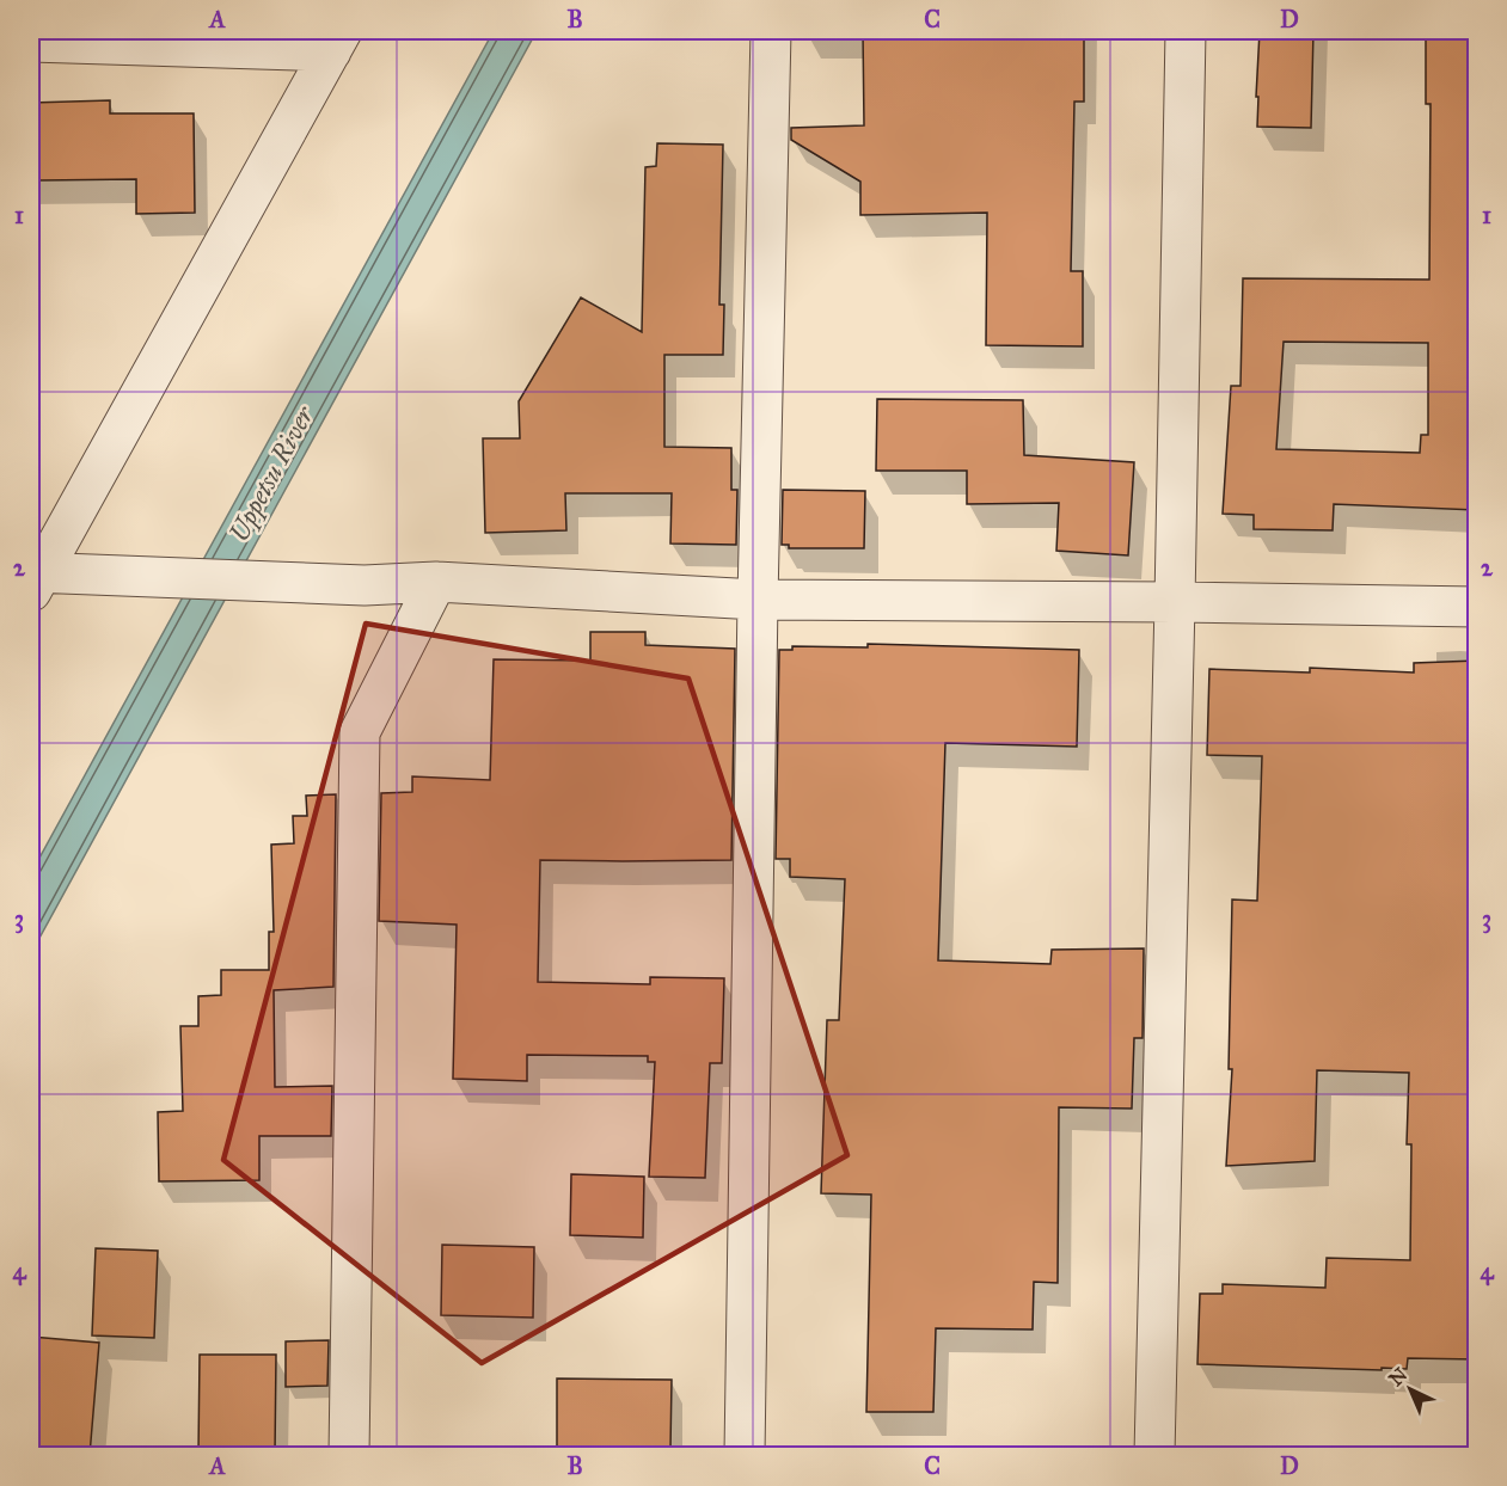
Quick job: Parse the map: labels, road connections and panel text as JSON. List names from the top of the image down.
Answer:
{
  "water": ["Uppetsu River"],
  "north": "top left",
  "grid": {
    "columns": [
      "A",
      "B",
      "C",
      "D"
    ],
    "rows": [
      "1",
      "2",
      "3",
      "4"
    ]
  }
}
